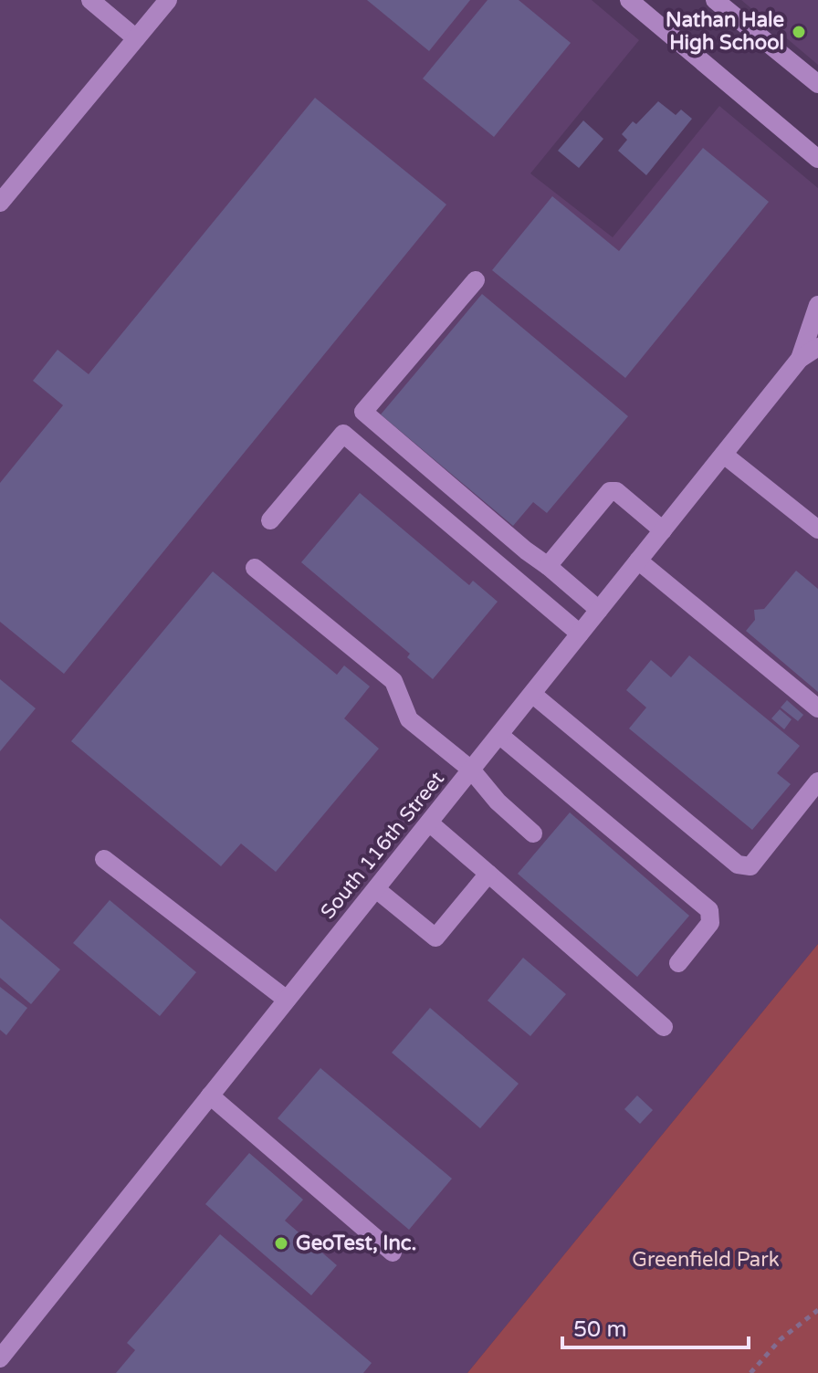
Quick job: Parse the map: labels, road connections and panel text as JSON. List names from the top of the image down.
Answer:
{
  "streets": {
    "street": ["South 116th Street"]
  },
  "parks": ["Greenfield Park"],
  "places": ["Nathan Hale High School", "GeoTest, Inc."],
  "scale_bar": "50 m"
}
